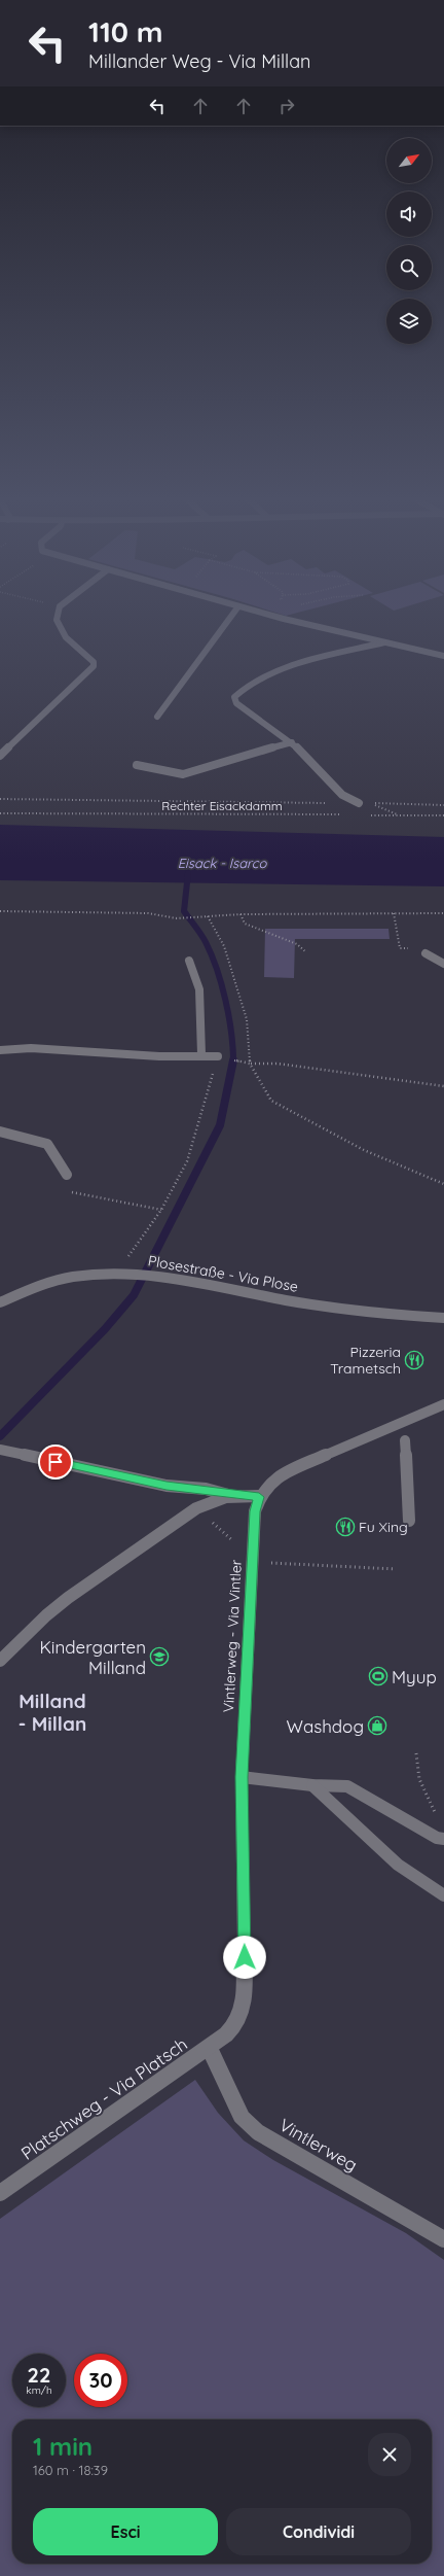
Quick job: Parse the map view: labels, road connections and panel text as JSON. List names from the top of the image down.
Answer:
{
  "streets": {
    "street": [
      "Plosestraße - Via Plose",
      "Vintlerweg - Via Vintler",
      "Platschweg - Via Platsch",
      "Vintlerweg"
    ],
    "path": ["Rechter Eisackdamm"]
  },
  "crossings": [
    ["Vintlerweg - Via Vintler", "Platschweg - Via Platsch"],
    ["Vintlerweg - Via Vintler", "Vintlerweg"],
    ["Platschweg - Via Platsch", "Vintlerweg"]
  ],
  "districts": ["Milland - Millan"],
  "water": ["Eisack - Isarco"],
  "places": {
    "restaurant": ["Pizzeria Trametsch", "Fu Xing"],
    "school or university": ["Kindergarten Milland"],
    "sports": ["Myup"],
    "shop": ["Washdog"]
  },
  "north": "top right",
  "page": {
    "turn": ["110 m", "Millander Weg - Via Millan"],
    "speed": "22 km/h",
    "limit": "30",
    "heading": ["1 min", "160 m · 18:39"],
    "buttons": ["Esci", "Condividi"]
  }
}
